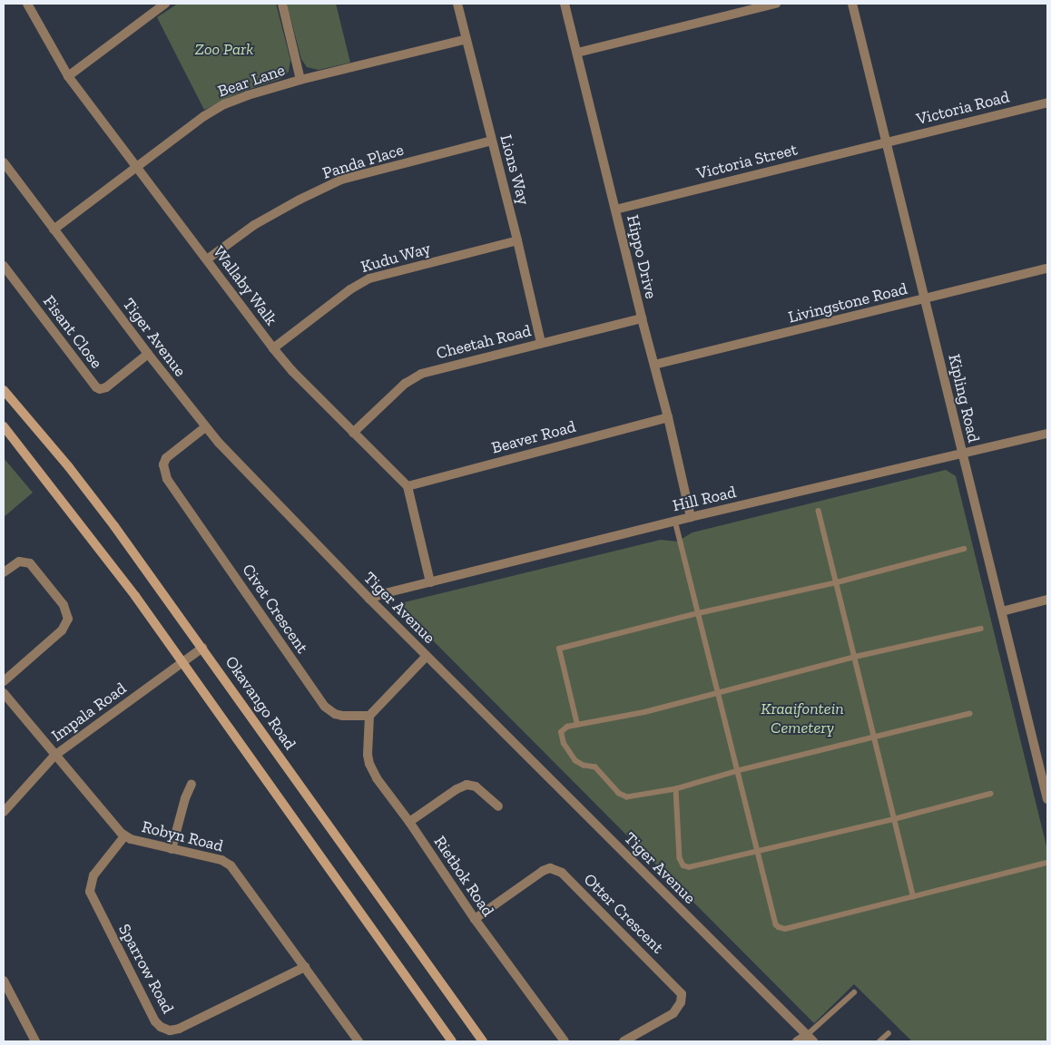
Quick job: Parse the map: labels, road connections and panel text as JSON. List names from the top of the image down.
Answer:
{
  "streets": {
    "main road": ["Okavango Road"],
    "street": [
      "Bear Lane",
      "Victoria Road",
      "Panda Place",
      "Victoria Street",
      "Lions Way",
      "Hippo Drive",
      "Kudu Way",
      "Wallaby Walk",
      "Livingstone Road",
      "Fisant Close",
      "Tiger Avenue",
      "Cheetah Road",
      "Kipling Road",
      "Beaver Road",
      "Hill Road",
      "Civet Crescent",
      "Impala Road",
      "Robyn Road",
      "Rietbok Road",
      "Otter Crescent",
      "Sparrow Road"
    ]
  },
  "crossings": [
    ["Bear Lane", "Lions Way"],
    ["Bear Lane", "Wallaby Walk"],
    ["Bear Lane", "Tiger Avenue"],
    ["Victoria Road", "Victoria Street"],
    ["Victoria Road", "Kipling Road"],
    ["Panda Place", "Lions Way"],
    ["Panda Place", "Wallaby Walk"],
    ["Victoria Street", "Hippo Drive"],
    ["Victoria Street", "Kipling Road"],
    ["Lions Way", "Kudu Way"],
    ["Lions Way", "Cheetah Road"],
    ["Hippo Drive", "Livingstone Road"],
    ["Hippo Drive", "Cheetah Road"],
    ["Hippo Drive", "Beaver Road"],
    ["Hippo Drive", "Hill Road"],
    ["Kudu Way", "Wallaby Walk"],
    ["Wallaby Walk", "Cheetah Road"],
    ["Wallaby Walk", "Beaver Road"],
    ["Livingstone Road", "Kipling Road"],
    ["Fisant Close", "Tiger Avenue"],
    ["Tiger Avenue", "Hill Road"],
    ["Tiger Avenue", "Civet Crescent"],
    ["Kipling Road", "Hill Road"],
    ["Civet Crescent", "Rietbok Road"],
    ["Okavango Road", "Impala Road"],
    ["Impala Road", "Robyn Road"],
    ["Robyn Road", "Sparrow Road"],
    ["Rietbok Road", "Otter Crescent"]
  ],
  "parks": ["Zoo Park", "Kraaifontein Cemetery"]
}
